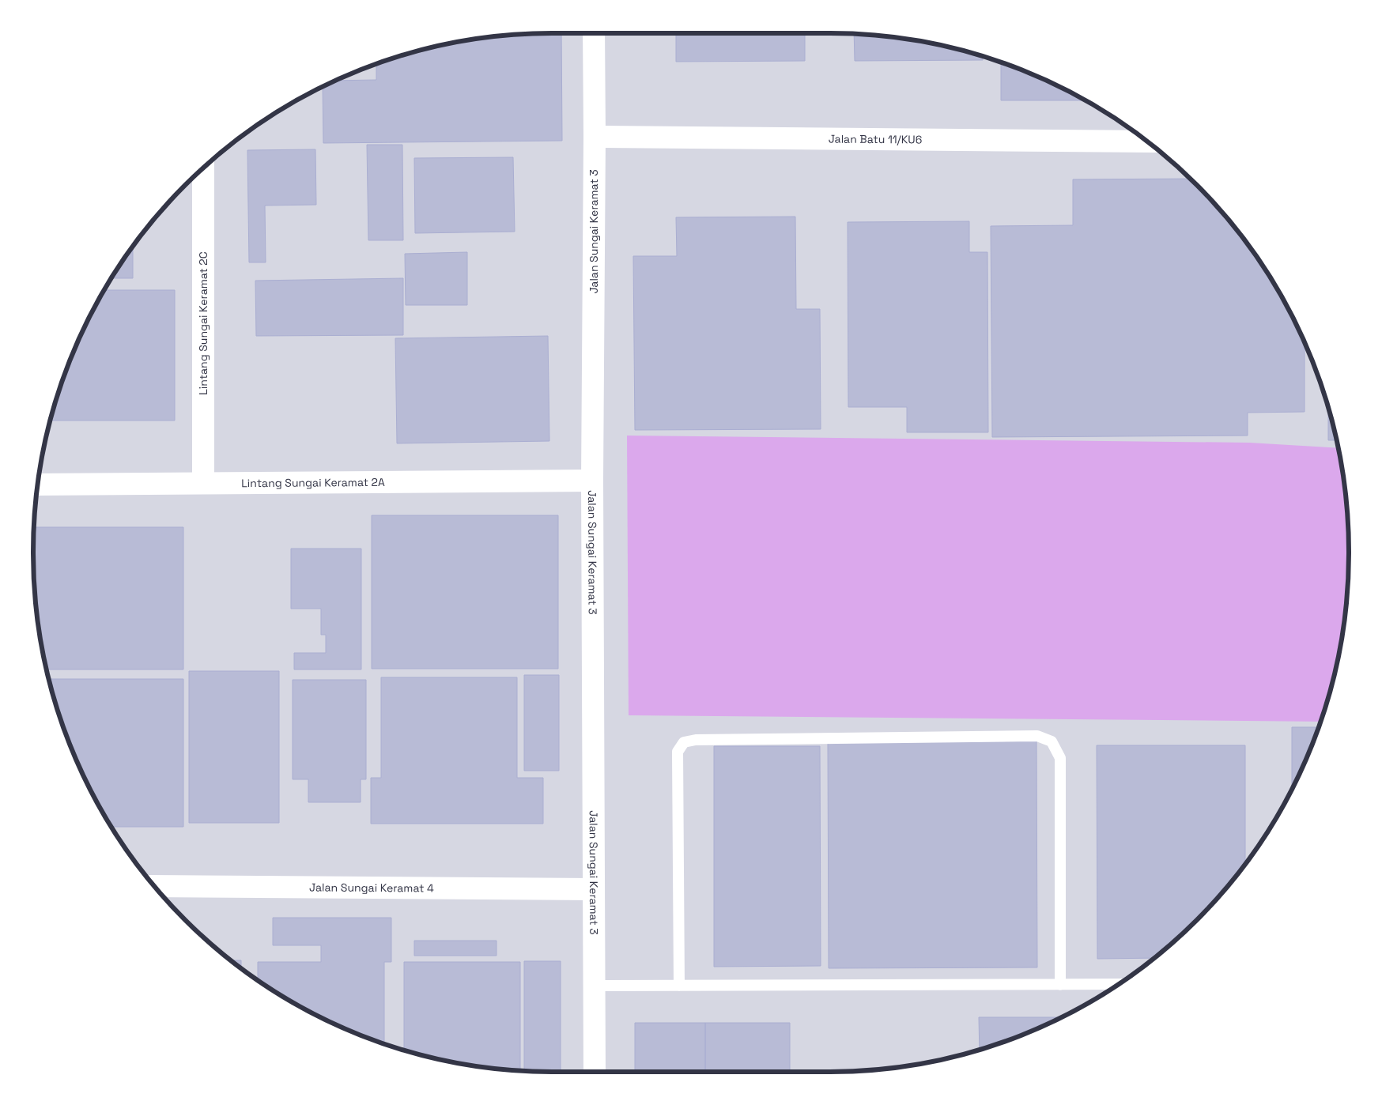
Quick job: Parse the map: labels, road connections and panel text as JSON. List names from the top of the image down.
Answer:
{
  "streets": {
    "street": [
      "Jalan Batu 11/KU6",
      "Jalan Sungai Keramat 3",
      "Lintang Sungai Keramat 2C",
      "Lintang Sungai Keramat 2A",
      "Jalan Sungai Keramat 4"
    ]
  },
  "crossings": [
    ["Jalan Batu 11/KU6", "Jalan Sungai Keramat 3"],
    ["Jalan Sungai Keramat 3", "Lintang Sungai Keramat 2A"],
    ["Jalan Sungai Keramat 3", "Jalan Sungai Keramat 4"],
    ["Lintang Sungai Keramat 2C", "Lintang Sungai Keramat 2A"]
  ]
}
